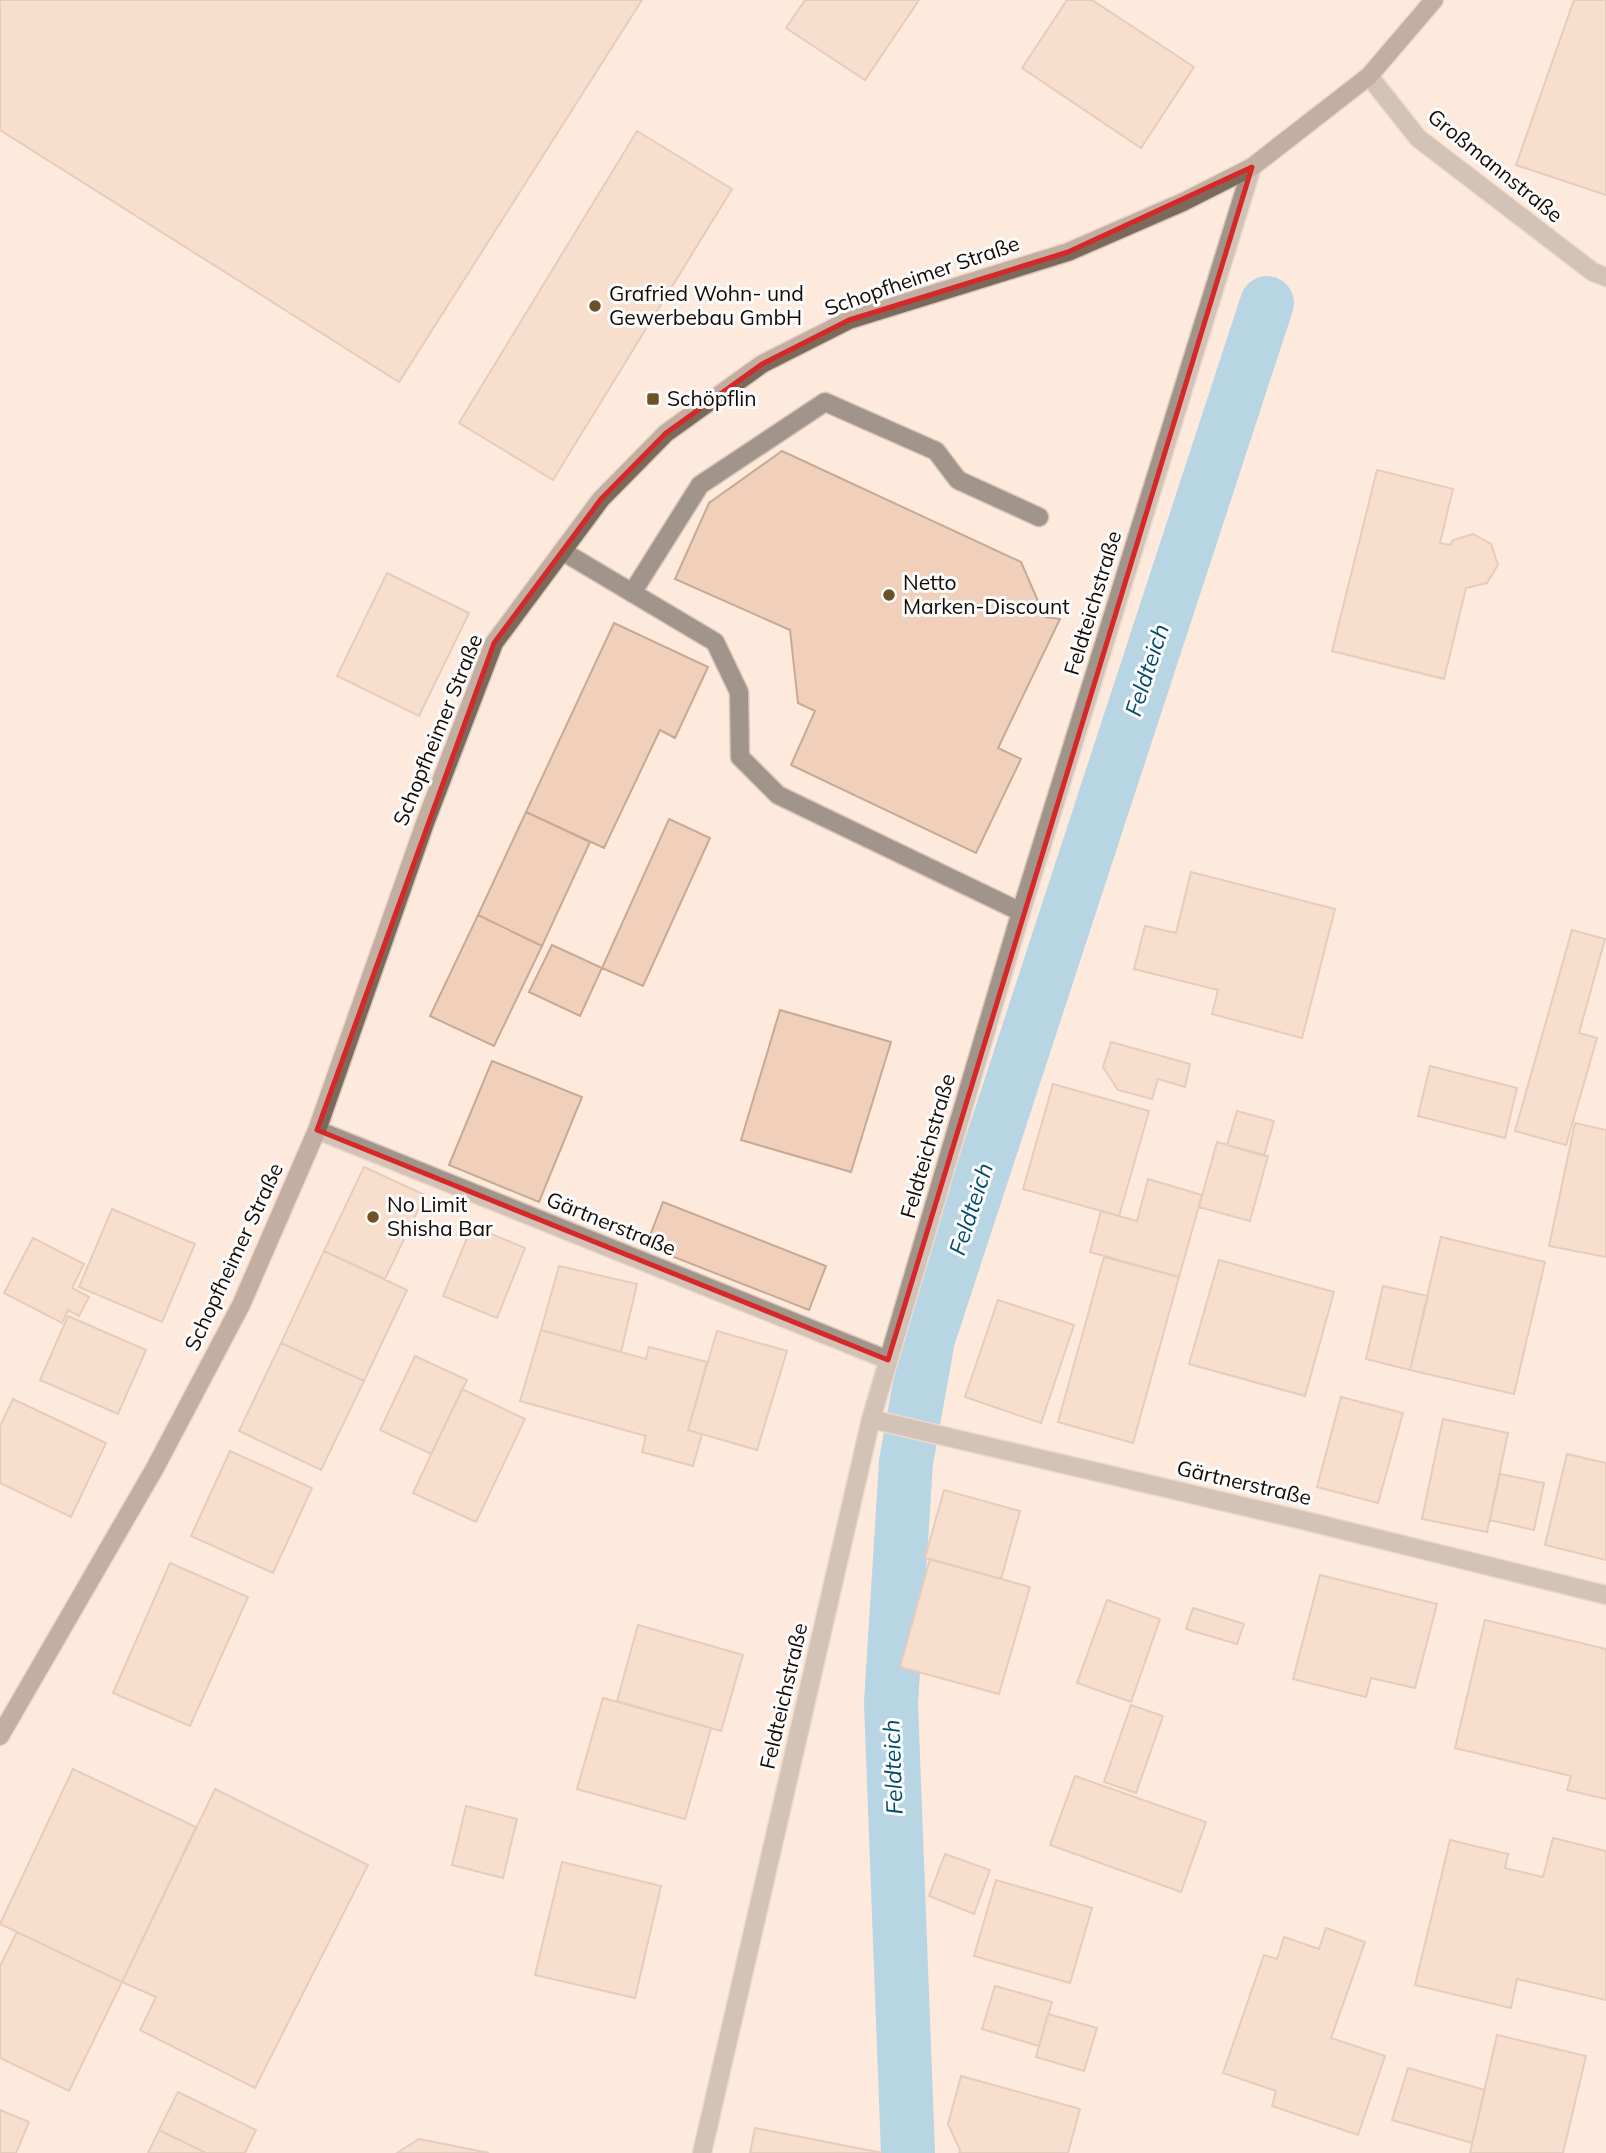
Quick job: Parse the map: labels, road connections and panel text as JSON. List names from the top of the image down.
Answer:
{
  "streets": {
    "main road": ["Schopfheimer Straße"],
    "street": ["Großmannstraße", "Feldteichstraße", "Gärtnerstraße"]
  },
  "crossings": [
    ["Großmannstraße", "Schopfheimer Straße"],
    ["Schopfheimer Straße", "Feldteichstraße"],
    ["Schopfheimer Straße", "Gärtnerstraße"],
    ["Feldteichstraße", "Gärtnerstraße"]
  ],
  "water": ["Feldteich"],
  "places": {
    "other": ["Grafried Wohn- und Gewerbebau GmbH", "Netto Marken-Discount", "No Limit Shisha Bar"],
    "transit": ["Schöpflin"]
  }
}
